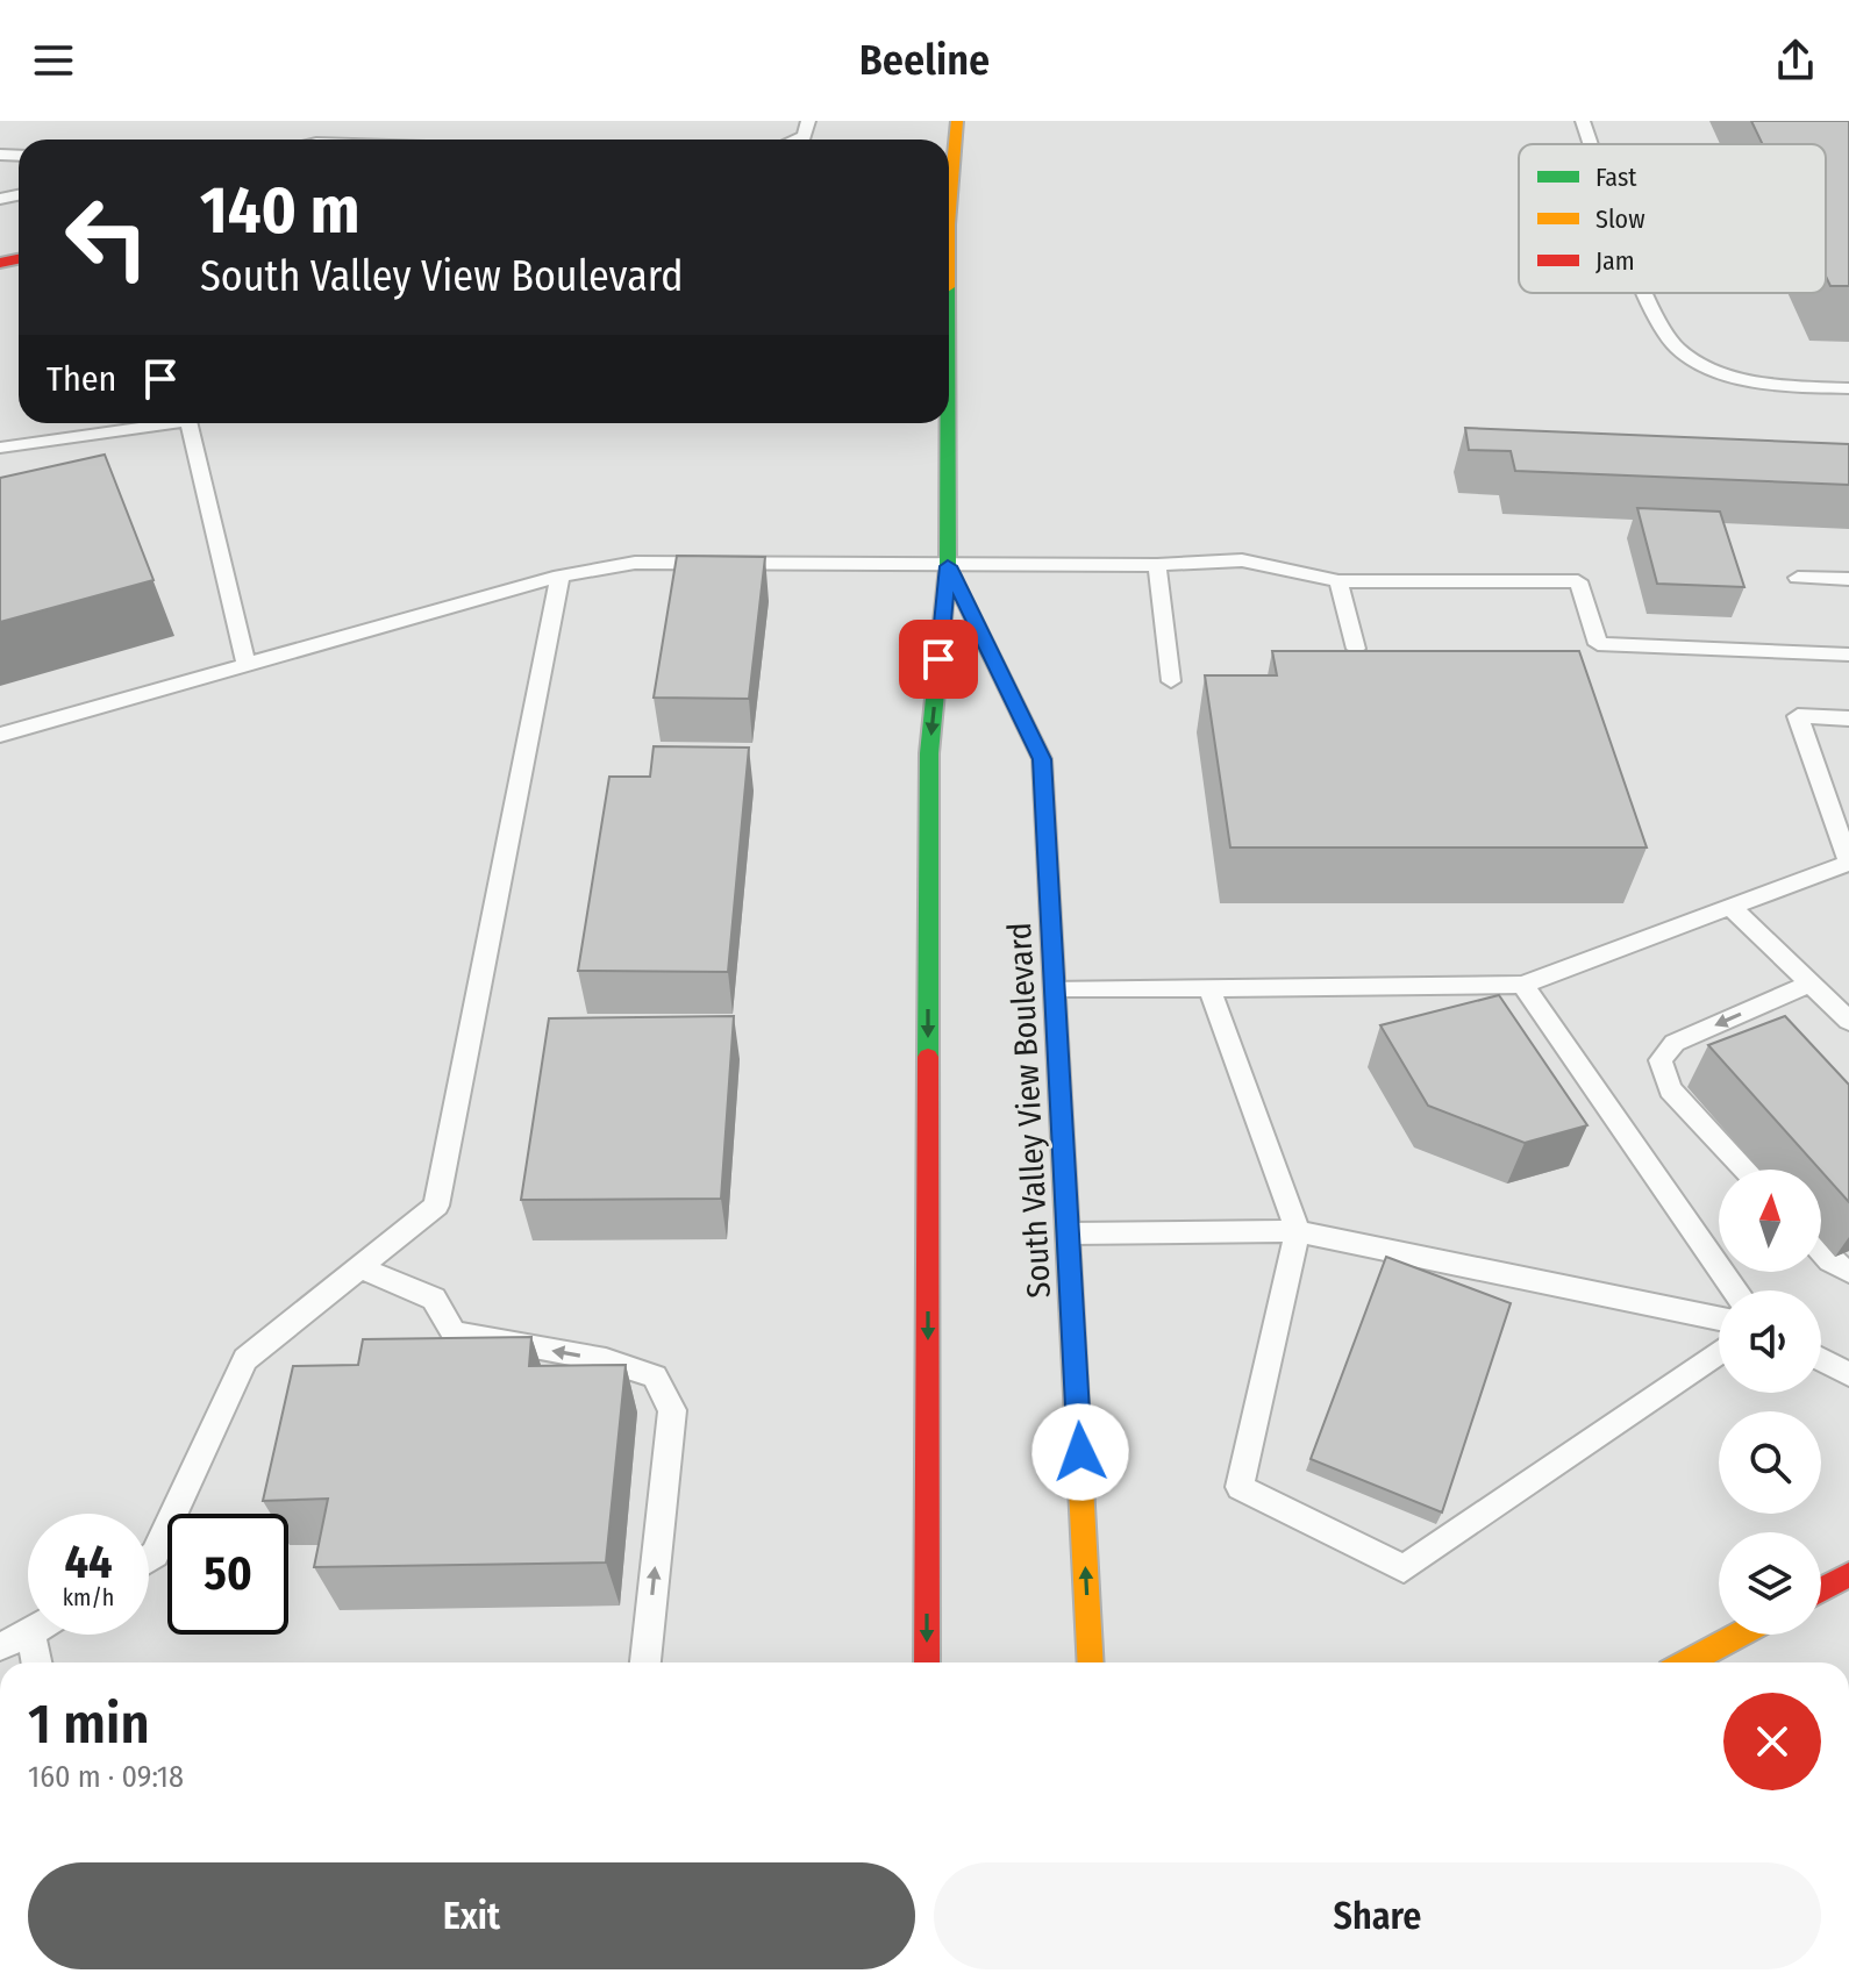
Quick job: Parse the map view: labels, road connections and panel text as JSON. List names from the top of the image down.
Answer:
{
  "streets": {
    "main road": ["South Valley View Boulevard"]
  },
  "legend": ["Fast", "Slow", "Jam"],
  "north": "top",
  "page": {
    "header": "Beeline",
    "turn": ["140 m", "South Valley View Boulevard"],
    "then": "Then",
    "speed": "44 km/h",
    "limit": "50",
    "heading": ["1 min", "160 m · 09:18"],
    "buttons": ["Exit", "Share"]
  }
}
